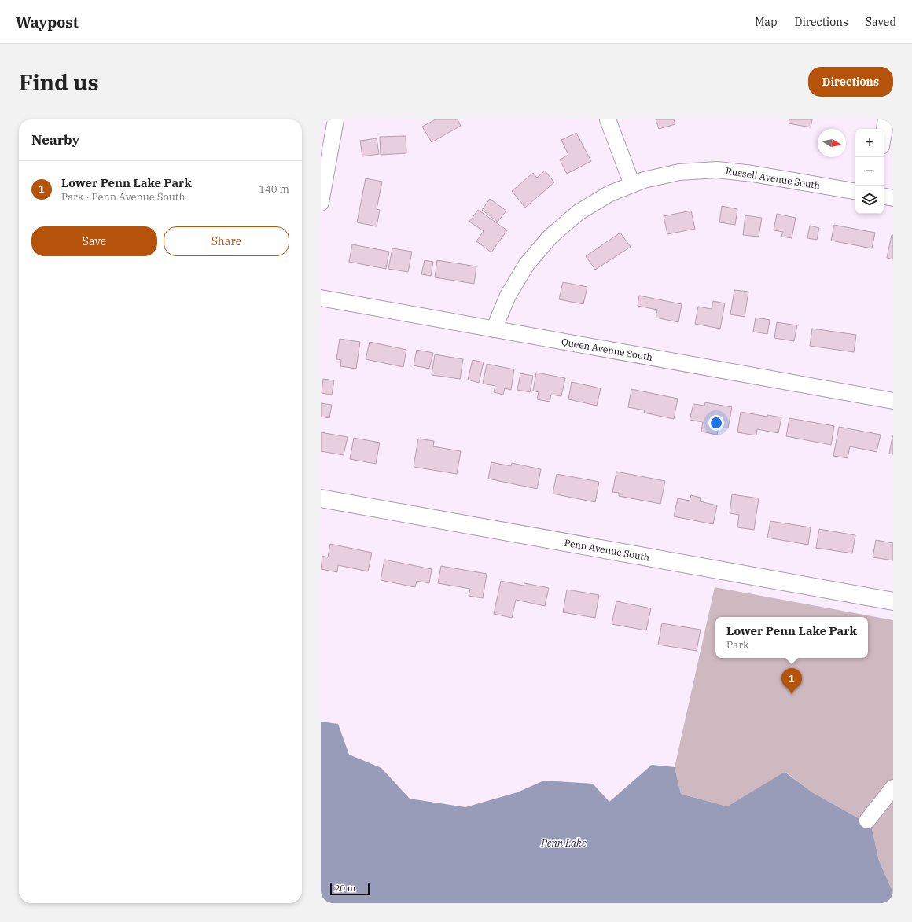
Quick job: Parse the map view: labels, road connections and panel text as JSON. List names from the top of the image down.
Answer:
{
  "streets": {
    "main road": ["Penn Avenue South"],
    "street": ["Russell Avenue South", "Queen Avenue South"]
  },
  "crossings": [
    ["Russell Avenue South", "Queen Avenue South"]
  ],
  "water": ["Penn Lake"],
  "scale_bar": "20 m",
  "north": "right",
  "page": {
    "header": "Waypost",
    "nav": ["Map", "Directions", "Saved"],
    "buttons": [
      "Directions",
      ["Save", "Share"]
    ],
    "title": "Find us",
    "heading": "Nearby",
    "map_buttons": ["+", "−"],
    "list": [
      {
        "mark": "1",
        "name": "Lower Penn Lake Park",
        "note": "Park · Penn Avenue South",
        "value": "140 m"
      }
    ],
    "popup": ["Lower Penn Lake Park", "Park"],
    "pins": "1",
    "scale": "20 m"
  }
}
